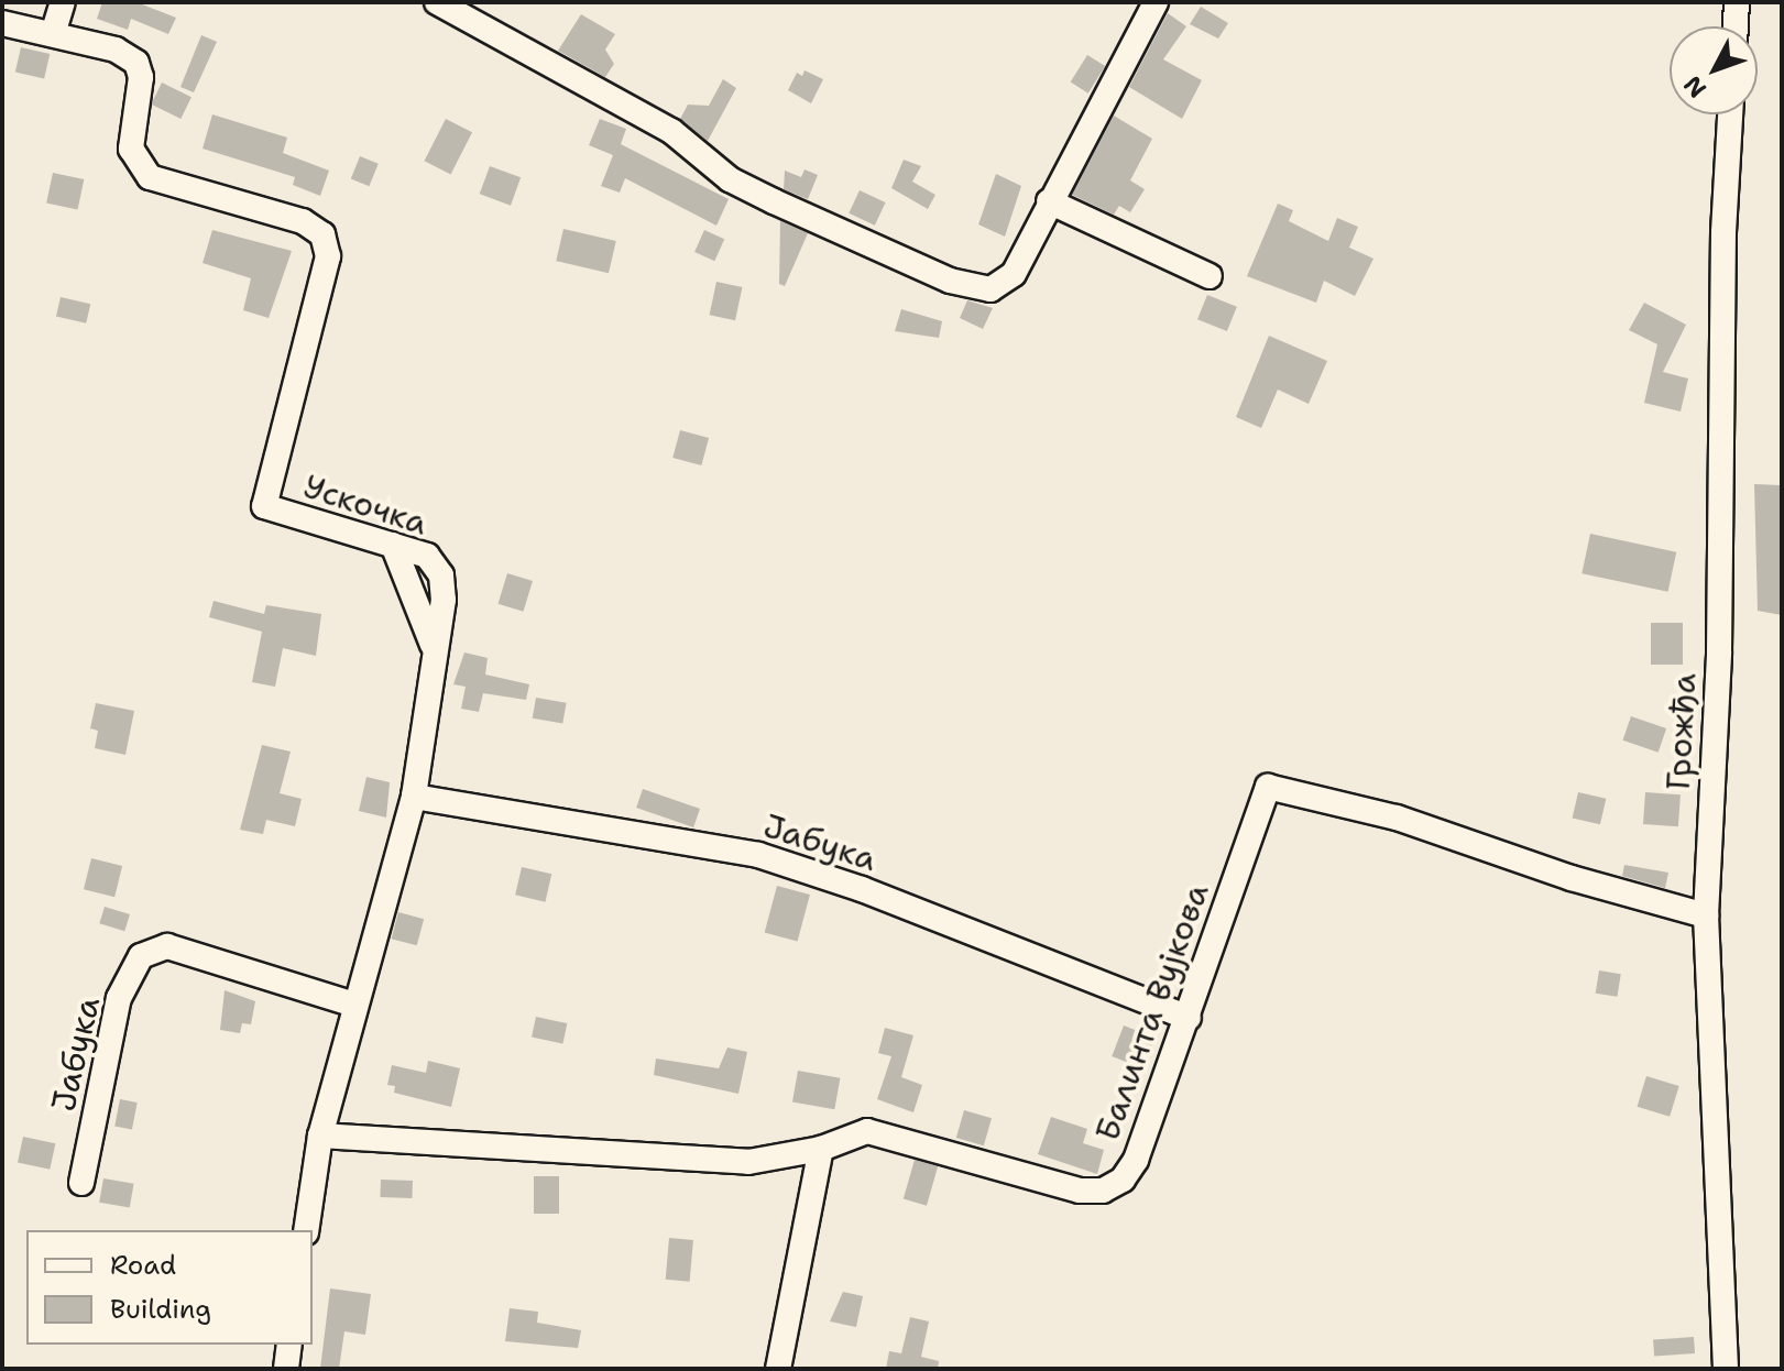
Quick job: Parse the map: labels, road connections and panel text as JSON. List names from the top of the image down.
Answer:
{
  "streets": {
    "street": [
      "Ускочка",
      "Грожђа",
      "Јабука",
      "Балинта Вујкова"
    ]
  },
  "crossings": [
    ["Ускочка", "Јабука"],
    ["Грожђа", "Балинта Вујкова"],
    ["Јабука", "Балинта Вујкова"]
  ],
  "legend": ["Road", "Building"],
  "north": "bottom left"
}
